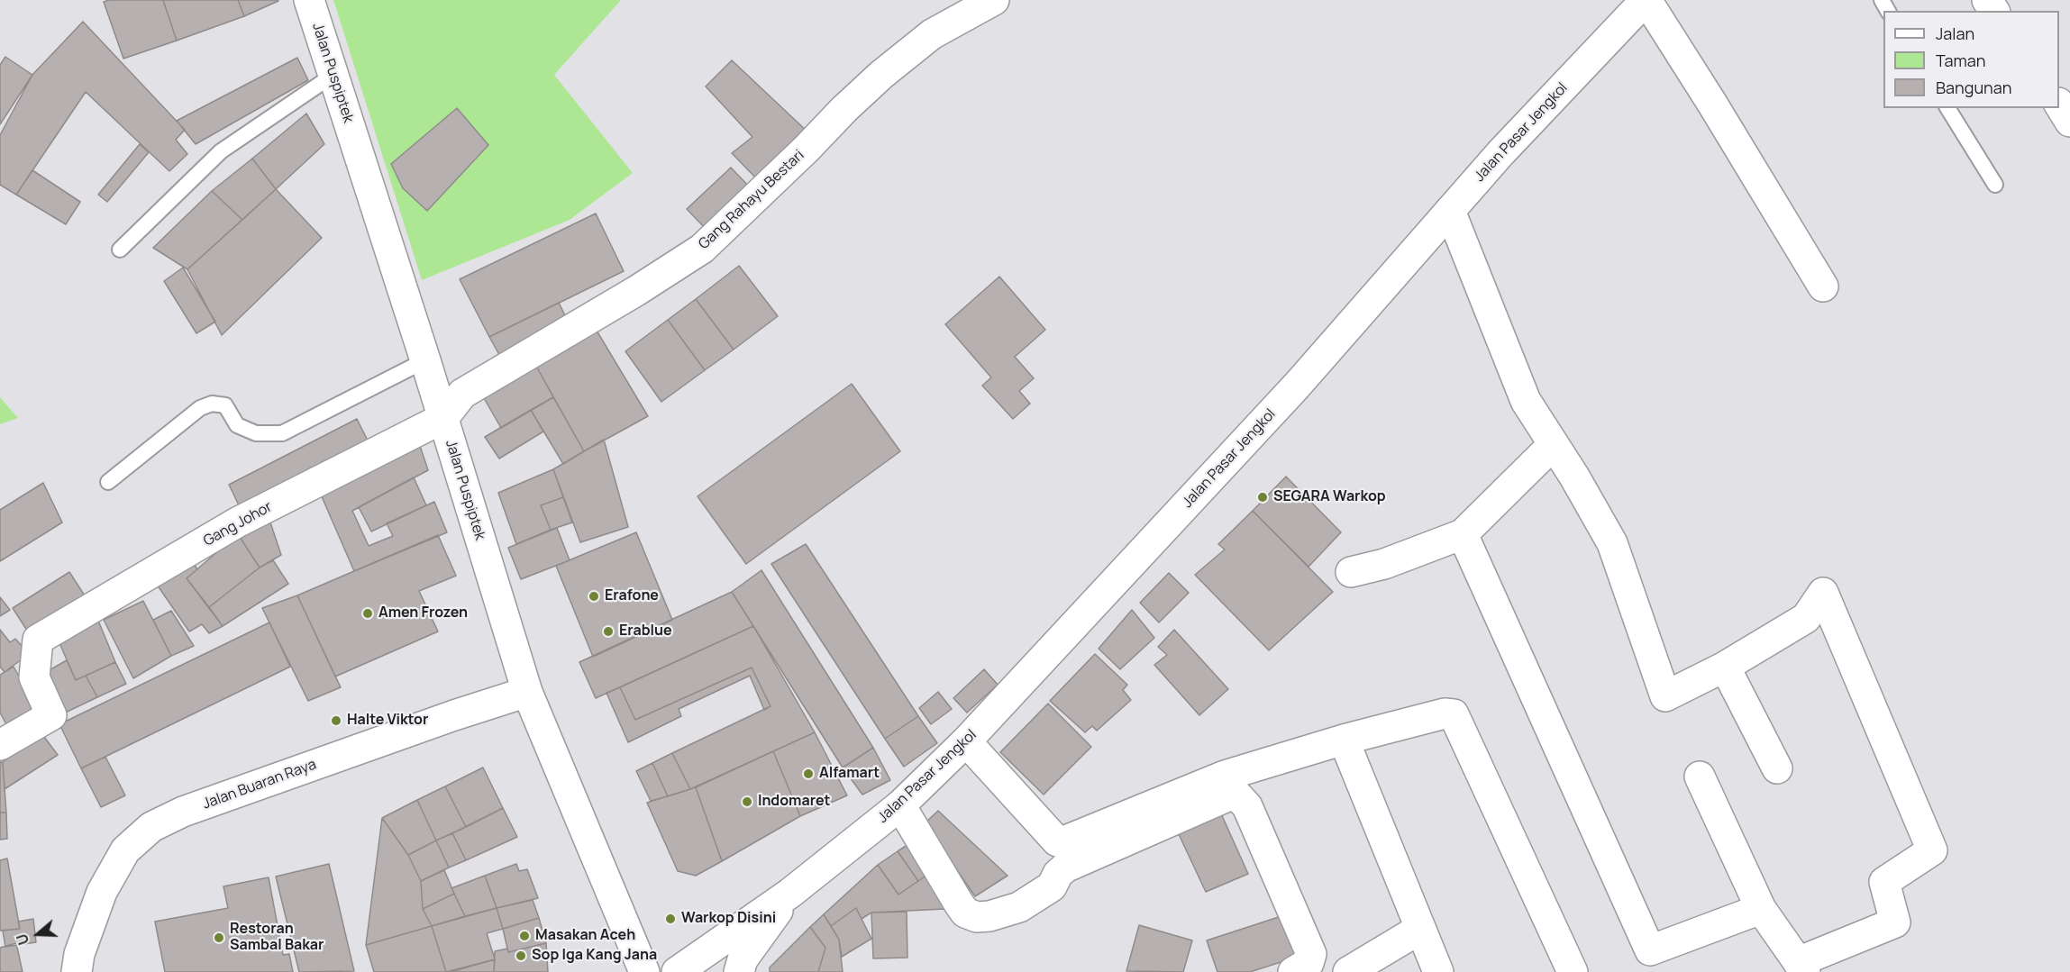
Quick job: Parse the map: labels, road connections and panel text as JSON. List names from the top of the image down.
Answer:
{
  "streets": {
    "street": [
      "Jalan Puspiptek",
      "Jalan Pasar Jengkol",
      "Gang Rahayu Bestari",
      "Gang Johor",
      "Jalan Buaran Raya"
    ]
  },
  "crossings": [
    ["Jalan Puspiptek", "Gang Rahayu Bestari"],
    ["Jalan Puspiptek", "Gang Johor"],
    ["Jalan Puspiptek", "Jalan Buaran Raya"],
    ["Gang Rahayu Bestari", "Gang Johor"]
  ],
  "places": [
    "SEGARA Warkop",
    "Erafone",
    "Amen Frozen",
    "Erablue",
    "Halte Viktor",
    "Alfamart",
    "Indomaret",
    "Warkop Disini",
    "Masakan Aceh",
    "Restoran Sambal Bakar",
    "Sop Iga Kang Jana"
  ],
  "legend": ["Jalan", "Taman", "Bangunan"],
  "north": "left"
}
